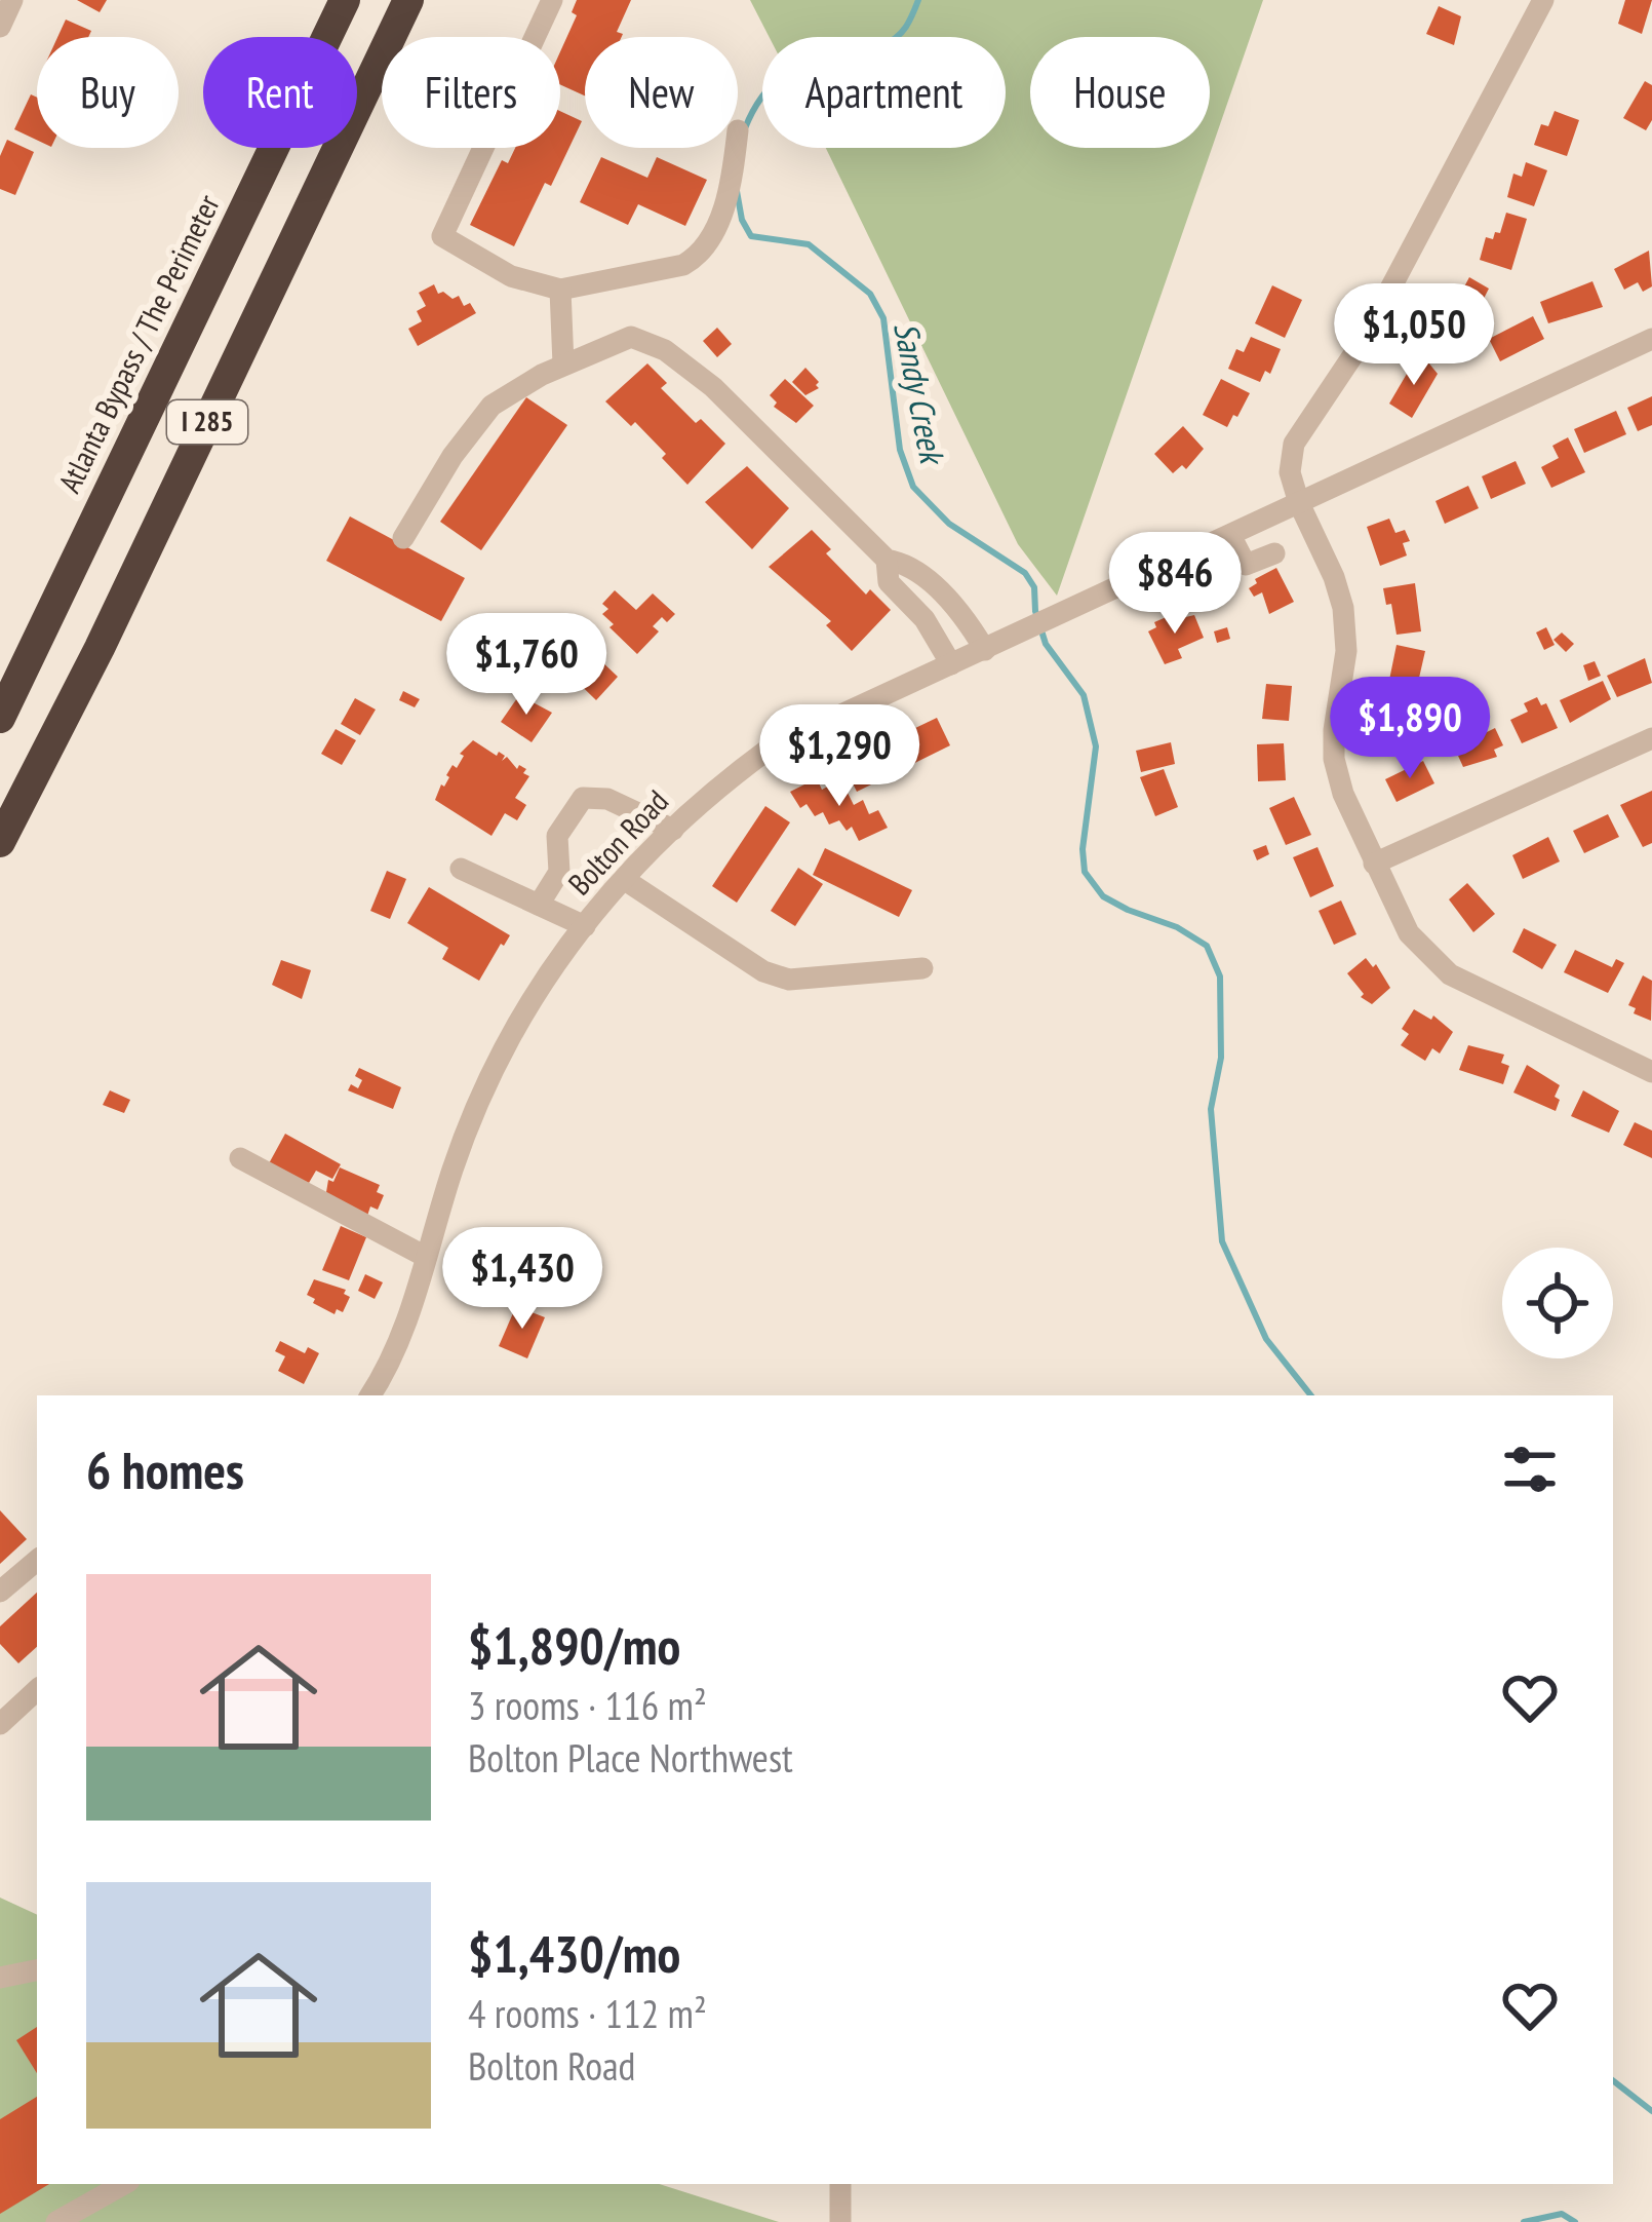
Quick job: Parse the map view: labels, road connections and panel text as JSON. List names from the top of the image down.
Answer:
{
  "streets": {
    "highway": ["Atlanta Bypass / The Perimeter", "I 285"],
    "street": ["Bolton Road"]
  },
  "water": ["Sandy Creek"],
  "page": {
    "chip": [
      "Buy",
      "Rent",
      "Filters",
      "New",
      "Apartment",
      "House"
    ],
    "price": [
      "$1,050",
      "$846",
      "$1,760",
      "$1,890",
      "$1,290",
      "$1,430"
    ],
    "heading": "6 homes",
    "list": [
      {
        "name": "$1,890/mo",
        "note": "3 rooms · 116 m² · Bolton Place Northwest"
      },
      {
        "name": "$1,430/mo",
        "note": "4 rooms · 112 m² · Bolton Road"
      }
    ]
  }
}
